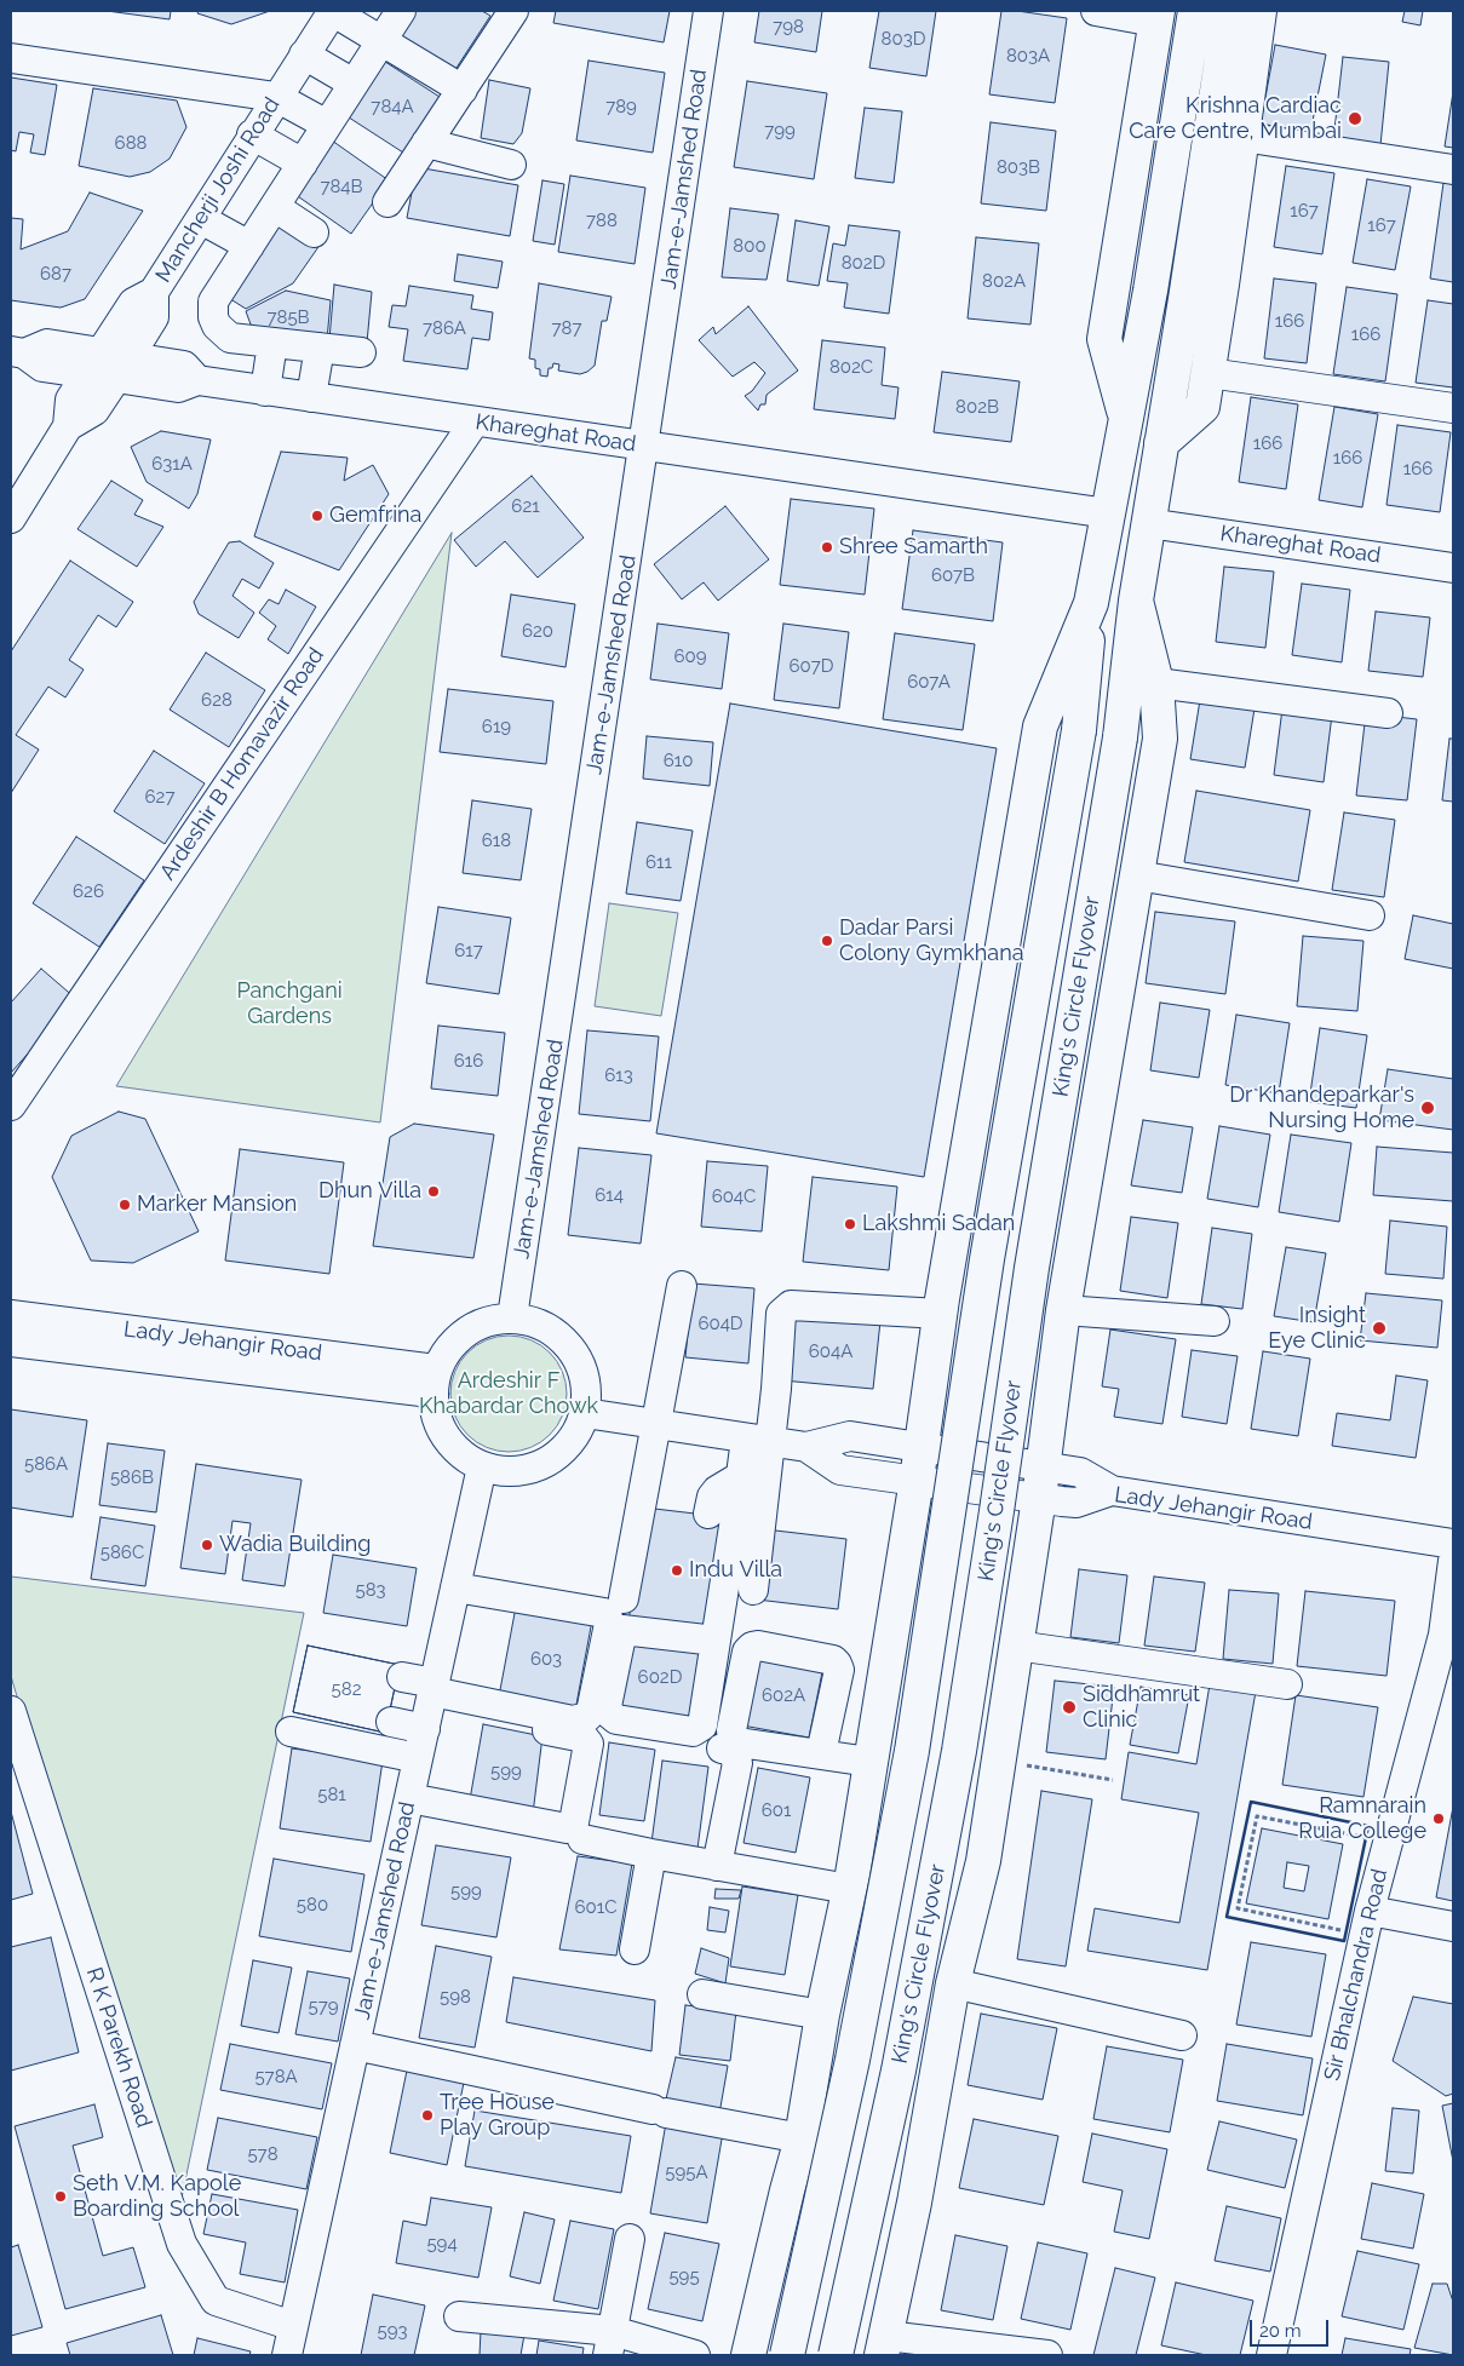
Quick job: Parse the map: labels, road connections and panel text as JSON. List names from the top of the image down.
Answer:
{
  "streets": {
    "highway": ["King's Circle Flyover"],
    "street": [
      "Jam-e-Jamshed Road",
      "Mancherji Joshi Road",
      "Khareghat Road",
      "Ardeshir B Homavazir Road",
      "Lady Jehangir Road",
      "Sir Bhalchandra Road",
      "R K Parekh Road"
    ]
  },
  "crossings": [
    ["Jam-e-Jamshed Road", "Khareghat Road"],
    ["Jam-e-Jamshed Road", "Lady Jehangir Road"],
    ["Jam-e-Jamshed Road", "R K Parekh Road"],
    ["Mancherji Joshi Road", "Khareghat Road"],
    ["Khareghat Road", "Ardeshir B Homavazir Road"],
    ["Khareghat Road", "King's Circle Flyover"]
  ],
  "parks": ["Panchgani Gardens", "Ardeshir F Khabardar Chowk"],
  "places": [
    "Krishna Cardiac Care Centre, Mumbai",
    "Gemfrina",
    "Shree Samarth",
    "Dadar Parsi Colony Gymkhana",
    "Dr Khandeparkar's Nursing Home",
    "Dhun Villa",
    "Marker Mansion",
    "Lakshmi Sadan",
    "Insight Eye Clinic",
    "Wadia Building",
    "Indu Villa",
    "Siddhamrut Clinic",
    "Ramnarain Ruia College",
    "Tree House Play Group",
    "Seth V.M. Kapole Boarding School"
  ],
  "house_numbers": [
    "798",
    "803D",
    "803A",
    "784A",
    "789",
    "799",
    "688",
    "803B",
    "784B",
    "167",
    "788",
    "167",
    "800",
    "802D",
    "687",
    "802A",
    "785B",
    "166",
    "786A",
    "787",
    "166",
    "802C",
    "802B",
    "166",
    "166",
    "631A",
    "166",
    "621",
    "607B",
    "620",
    "609",
    "607D",
    "607A",
    "628",
    "619",
    "610",
    "627",
    "618",
    "611",
    "626",
    "617",
    "616",
    "613",
    "614",
    "604C",
    "604D",
    "604A",
    "586A",
    "586B",
    "586C",
    "583",
    "603",
    "602D",
    "582",
    "602A",
    "599",
    "581",
    "601",
    "599",
    "580",
    "601C",
    "598",
    "579",
    "578A",
    "578",
    "595A",
    "594",
    "595",
    "593"
  ],
  "scale_bar": "20 m"
}
